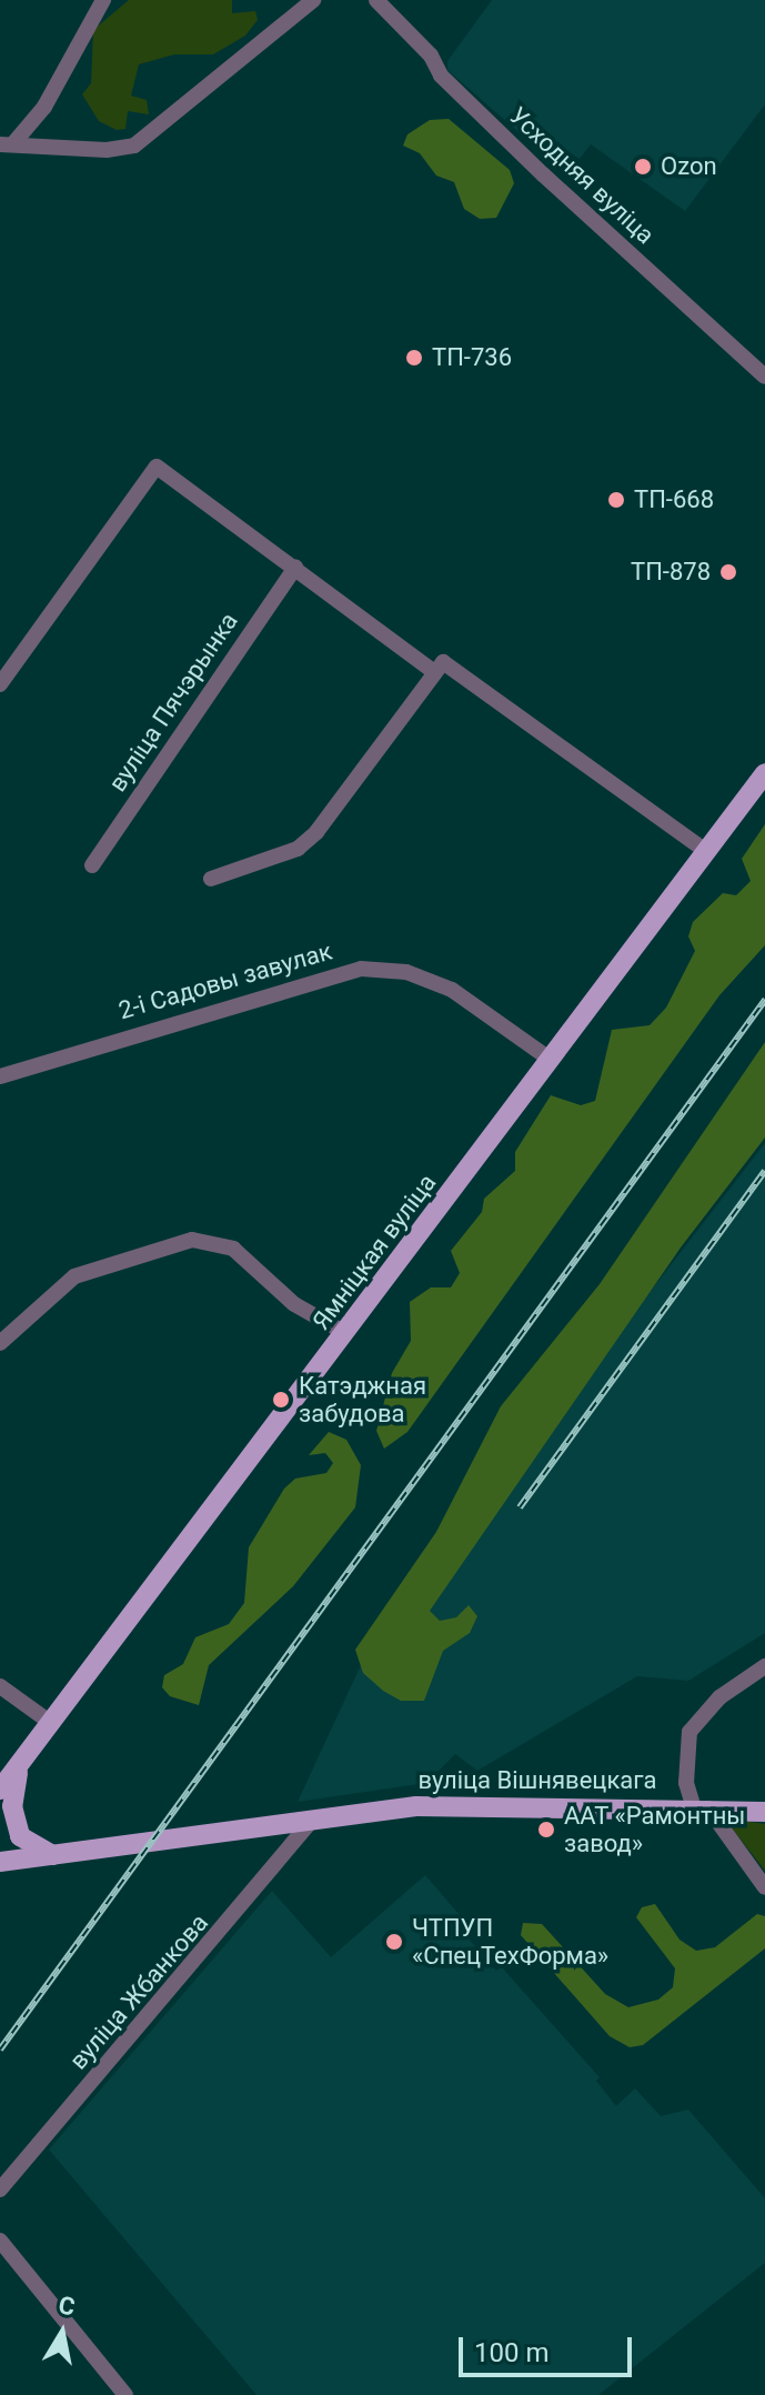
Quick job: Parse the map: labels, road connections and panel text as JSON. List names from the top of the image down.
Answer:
{
  "streets": {
    "main road": ["Ямніцкая вуліца", "вуліца Вішнявецкага"],
    "street": [
      "Усходняя вуліца",
      "вуліца Пячэрынка",
      "2-і Садовы завулак",
      "вуліца Жбанкова"
    ]
  },
  "crossings": [
    ["2-і Садовы завулак", "Ямніцкая вуліца"],
    ["вуліца Вішнявецкага", "вуліца Жбанкова"]
  ],
  "places": [
    "Ozon",
    "ТП-736",
    "ТП-668",
    "ТП-878",
    "Катэджная забудова",
    "ААТ «Рамонтны завод»",
    "ЧТПУП «СпецТехФорма»"
  ],
  "scale_bar": "100 m",
  "north": "top"
}
